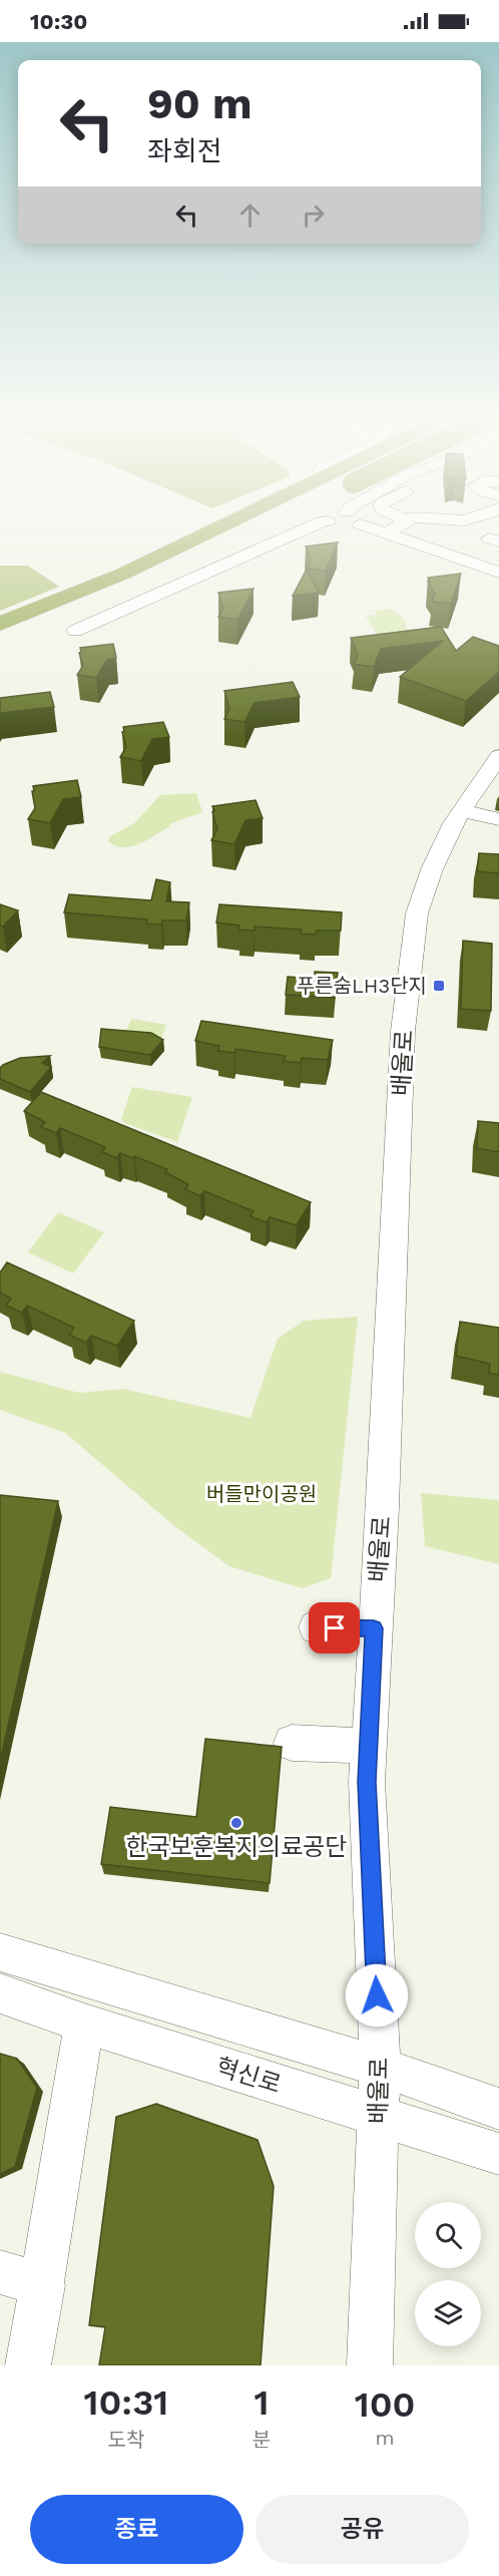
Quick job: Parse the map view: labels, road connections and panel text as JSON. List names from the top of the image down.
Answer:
{
  "streets": {
    "street": ["배울로", "혁신로"]
  },
  "crossings": [
    ["배울로", "혁신로"]
  ],
  "parks": ["버들만이공원"],
  "places": {
    "transit": ["푸른숨LH3단지"],
    "other": ["한국보훈복지의료공단"]
  },
  "page": {
    "status": "10:30",
    "turn": ["90 m", "좌회전"],
    "eta": [
      "10:31",
      "도착",
      "1",
      "분",
      "100",
      "m"
    ],
    "buttons": ["종료", "공유"]
  }
}
